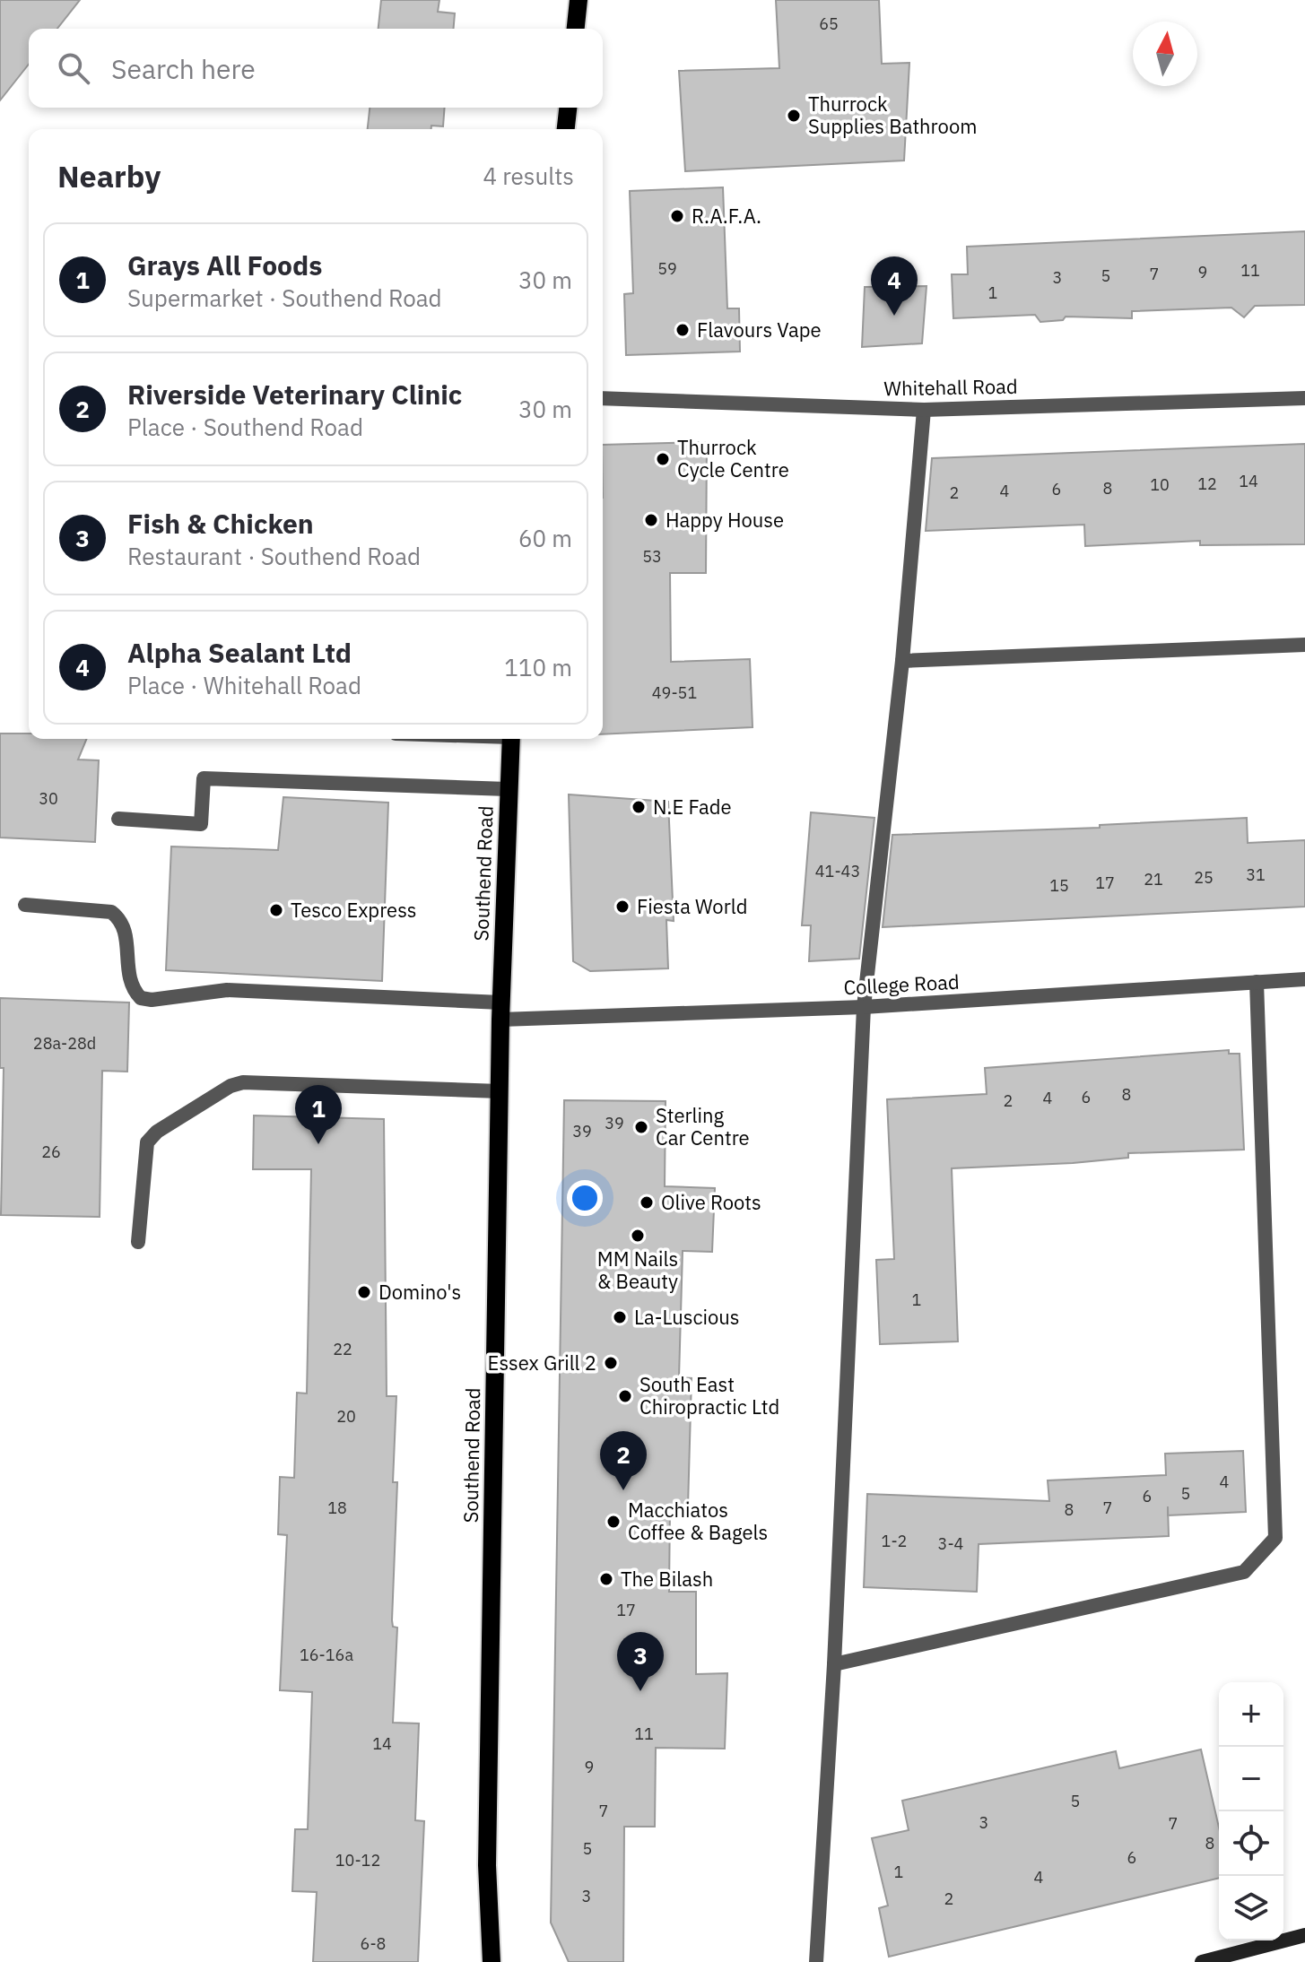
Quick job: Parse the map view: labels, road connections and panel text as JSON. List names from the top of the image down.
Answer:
{
  "streets": {
    "main road": ["Southend Road"],
    "street": ["Whitehall Road", "College Road"]
  },
  "crossings": [
    ["Southend Road", "College Road"]
  ],
  "places": [
    "Thurrock Supplies Bathroom",
    "R.A.F.A.",
    "Flavours Vape",
    "Thurrock Cycle Centre",
    "Happy House",
    "N.E Fade",
    "Fiesta World",
    "Tesco Express",
    "Sterling Car Centre",
    "Olive Roots",
    "MM Nails & Beauty",
    "Domino's",
    "La-Luscious",
    "Essex Grill 2",
    "South East Chiropractic Ltd",
    "Macchiatos Coffee & Bagels",
    "The Bilash"
  ],
  "house_numbers": [
    "65",
    "59",
    "11",
    "9",
    "7",
    "5",
    "3",
    "1",
    "14",
    "12",
    "10",
    "8",
    "6",
    "4",
    "2",
    "53",
    "49-51",
    "30",
    "41-43",
    "31",
    "25",
    "21",
    "17",
    "15",
    "28a-28d",
    "8",
    "6",
    "4",
    "2",
    "39",
    "39",
    "26",
    "1",
    "22",
    "20",
    "4",
    "5",
    "6",
    "18",
    "7",
    "8",
    "1-2",
    "3-4",
    "17",
    "16-16a",
    "11",
    "14",
    "9",
    "5",
    "7",
    "3",
    "7",
    "8",
    "5",
    "6",
    "10-12",
    "1",
    "4",
    "3",
    "2",
    "6-8"
  ],
  "north": "top",
  "page": {
    "search": "Search here",
    "heading": ["Nearby", "4 results"],
    "list": [
      {
        "mark": "1",
        "name": "Grays All Foods",
        "note": "Supermarket · Southend Road",
        "value": "30 m"
      },
      {
        "mark": "2",
        "name": "Riverside Veterinary Clinic",
        "note": "Place · Southend Road",
        "value": "30 m"
      },
      {
        "mark": "3",
        "name": "Fish & Chicken",
        "note": "Restaurant · Southend Road",
        "value": "60 m"
      },
      {
        "mark": "4",
        "name": "Alpha Sealant Ltd",
        "note": "Place · Whitehall Road",
        "value": "110 m"
      }
    ],
    "pins": [
      "4",
      "1",
      "2",
      "3"
    ],
    "map_buttons": ["+", "−"]
  }
}
